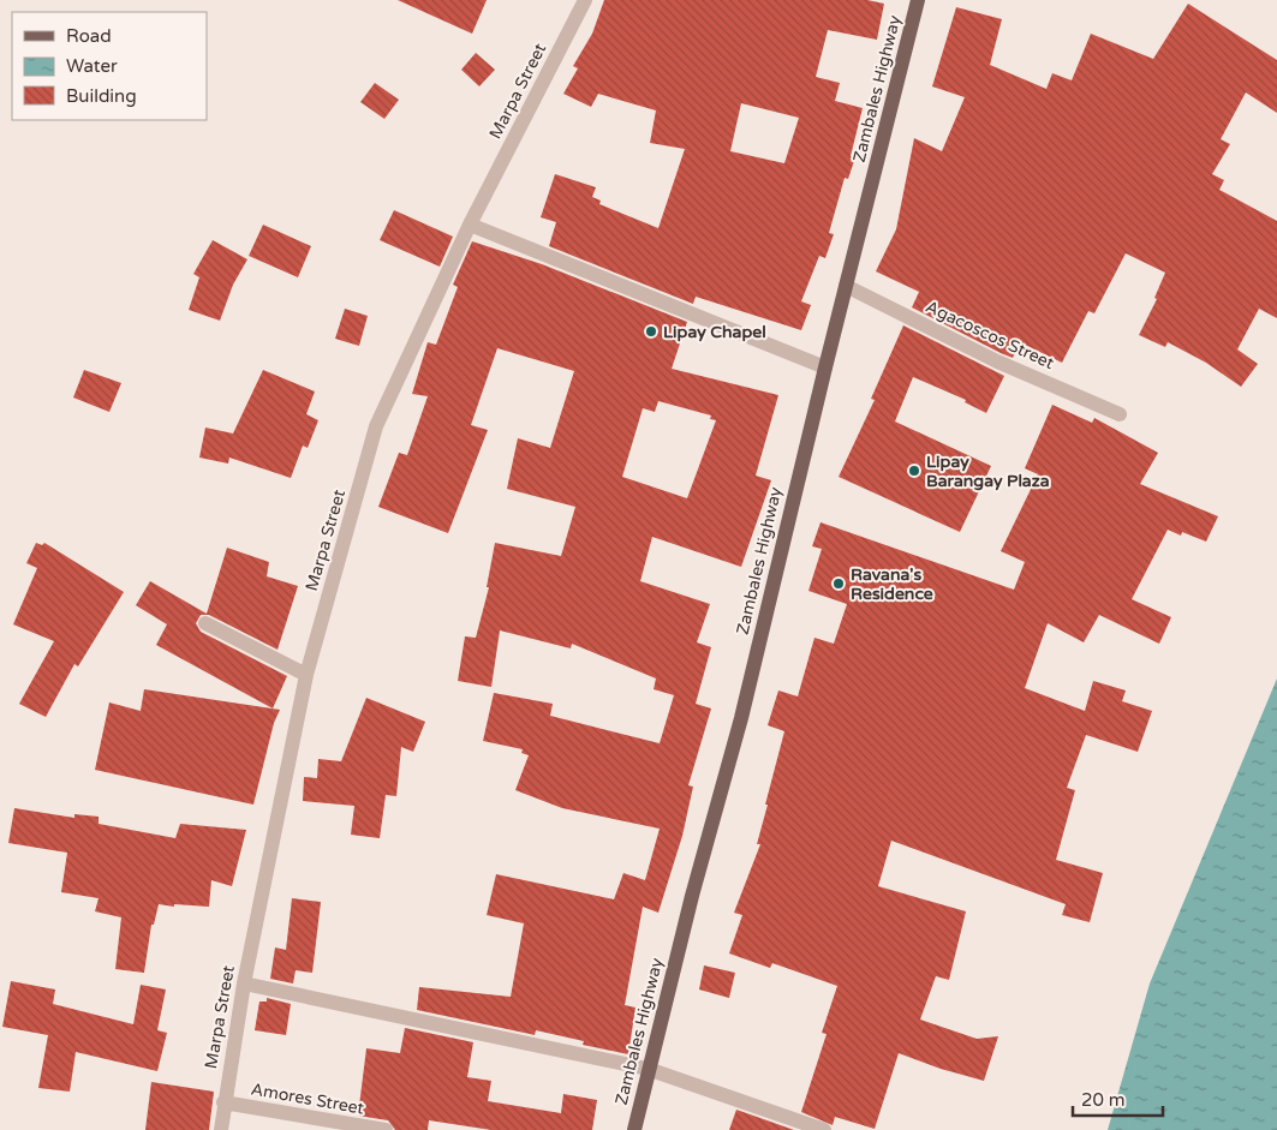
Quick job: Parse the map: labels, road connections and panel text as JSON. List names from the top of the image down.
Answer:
{
  "streets": {
    "main road": ["Zambales Highway"],
    "street": ["Marpa Street", "Agacoscos Street", "Amores Street"]
  },
  "crossings": [
    ["Zambales Highway", "Agacoscos Street"],
    ["Marpa Street", "Amores Street"]
  ],
  "places": ["Lipay Chapel", "Lipay Barangay Plaza", "Ravana's Residence"],
  "legend": ["Road", "Water", "Building"],
  "scale_bar": "20 m"
}
